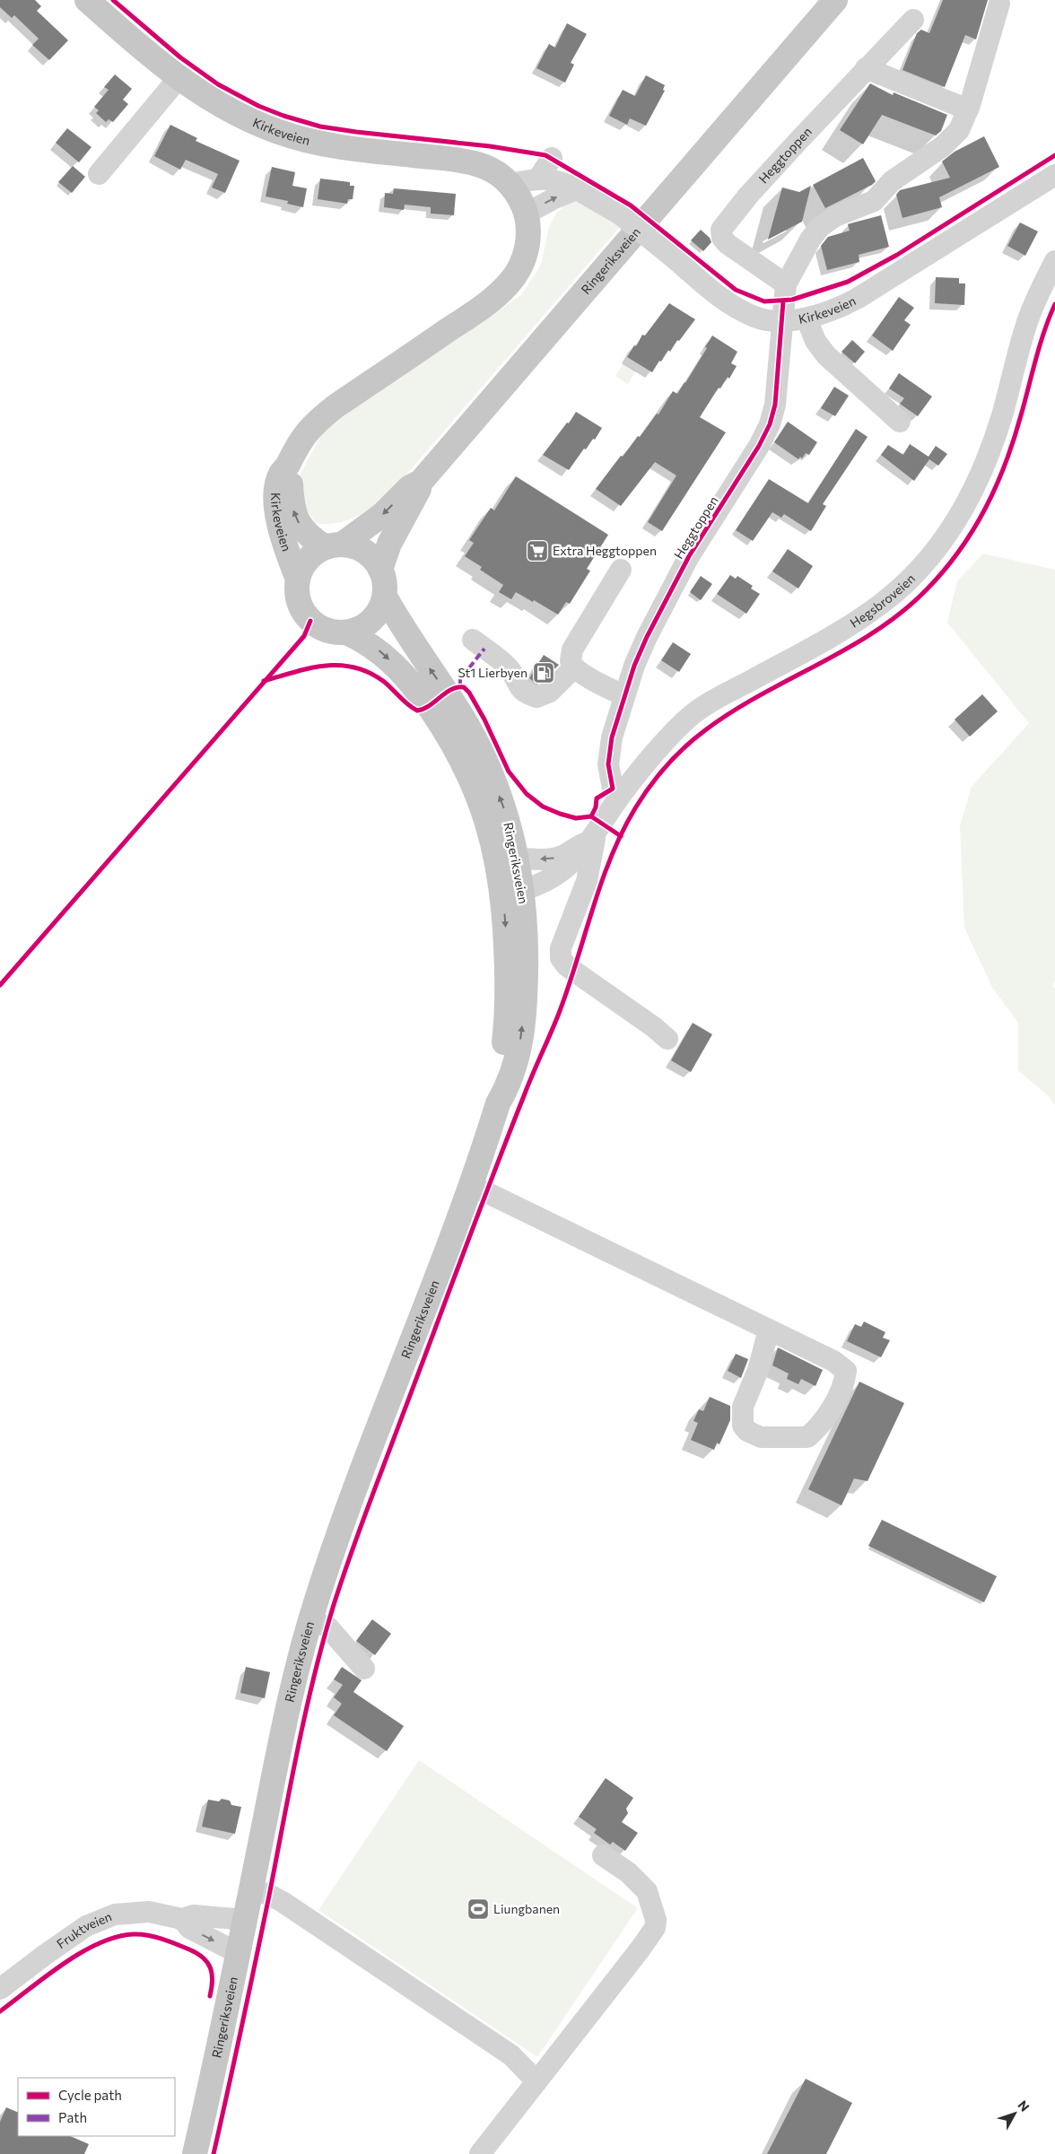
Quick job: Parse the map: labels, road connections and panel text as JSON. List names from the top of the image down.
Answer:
{
  "streets": {
    "main road": ["Kirkeveien", "Ringeriksveien"],
    "street": ["Heggtoppen", "Hegsbroveien", "Fruktveien"]
  },
  "crossings": [
    ["Kirkeveien", "Heggtoppen"],
    ["Kirkeveien", "Ringeriksveien"],
    ["Heggtoppen", "Hegsbroveien"],
    ["Ringeriksveien", "Hegsbroveien"],
    ["Ringeriksveien", "Fruktveien"]
  ],
  "places": {
    "supermarket": ["Extra Heggtoppen"],
    "fuel station": ["St1 Lierbyen"],
    "sports": ["Liungbanen"]
  },
  "legend": ["Cycle path", "Path"],
  "north": "top right"
}
